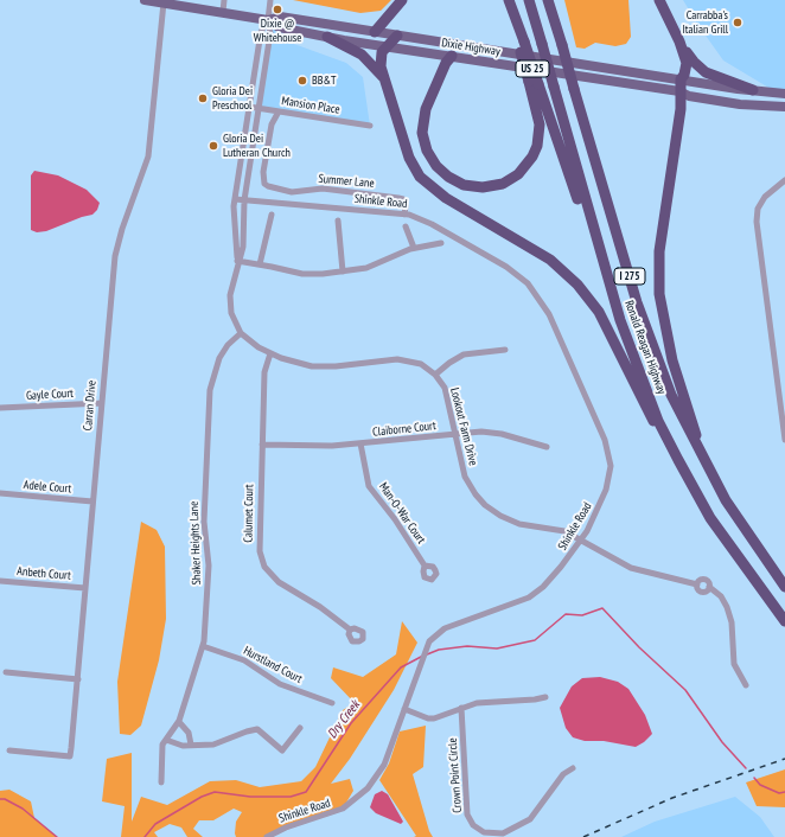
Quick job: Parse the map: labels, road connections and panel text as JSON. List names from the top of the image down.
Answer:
{
  "streets": {
    "highway": ["I 275", "Ronald Reagan Highway"],
    "main road": ["Dixie Highway", "US 25"],
    "street": [
      "Mansion Place",
      "Summer Lane",
      "Shinkle Road",
      "Gayle Court",
      "Carran Drive",
      "Lookout Farm Drive",
      "Claiborne Court",
      "Adele Court",
      "Calumet Court",
      "Man-O-War Court",
      "Shaker Heights Lane",
      "Anbeth Court",
      "Hurstland Court",
      "Crown Point Circle"
    ]
  },
  "crossings": [
    ["Dixie Highway", "Carran Drive"],
    ["Dixie Highway", "Lookout Farm Drive"],
    ["Mansion Place", "Summer Lane"],
    ["Mansion Place", "Lookout Farm Drive"],
    ["Summer Lane", "Shinkle Road"],
    ["Shinkle Road", "Lookout Farm Drive"],
    ["Gayle Court", "Carran Drive"],
    ["Carran Drive", "Adele Court"],
    ["Carran Drive", "Anbeth Court"],
    ["Lookout Farm Drive", "Claiborne Court"],
    ["Lookout Farm Drive", "Calumet Court"],
    ["Lookout Farm Drive", "Shaker Heights Lane"],
    ["Claiborne Court", "Calumet Court"],
    ["Claiborne Court", "Man-O-War Court"],
    ["Shaker Heights Lane", "Hurstland Court"]
  ],
  "water": ["Dry Creek"],
  "places": [
    "Dixie @ Whitehouse",
    "Carrabba's Italian Grill",
    "BB&T",
    "Gloria Dei Preschool",
    "Gloria Dei Lutheran Church"
  ]
}
